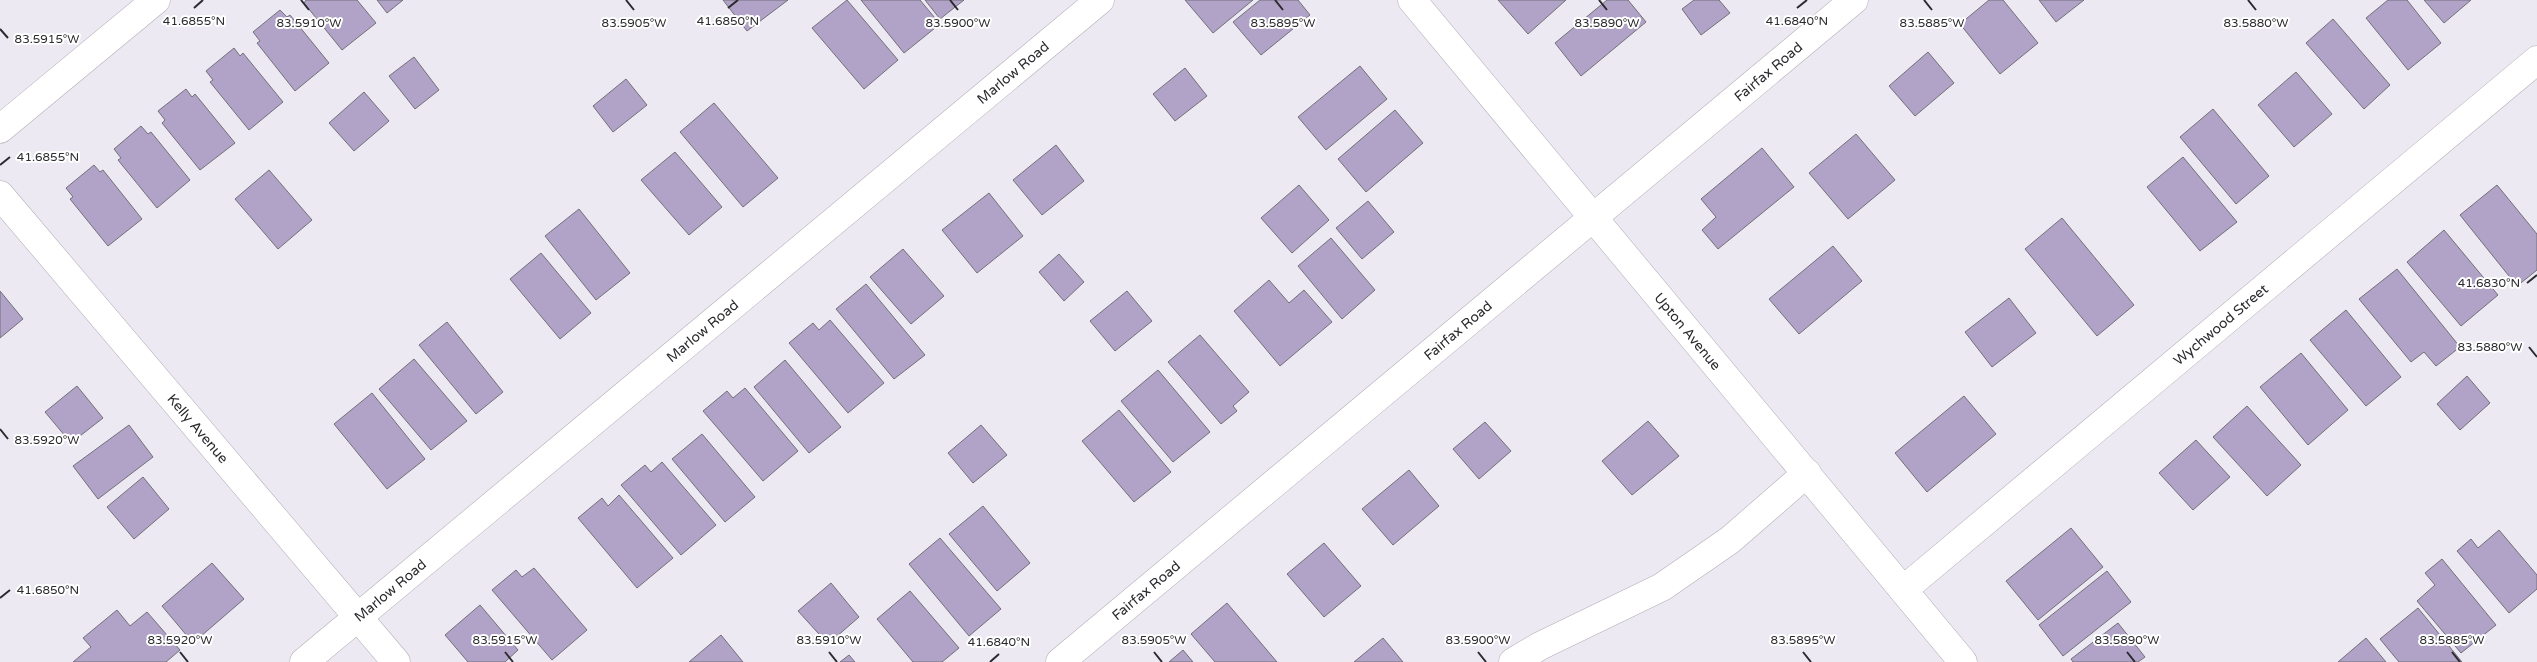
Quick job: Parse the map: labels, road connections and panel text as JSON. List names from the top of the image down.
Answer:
{
  "streets": {
    "street": [
      "Marlow Road",
      "Fairfax Road",
      "Wychwood Street",
      "Upton Avenue",
      "Kelly Avenue"
    ]
  },
  "crossings": [
    ["Marlow Road", "Kelly Avenue"],
    ["Fairfax Road", "Upton Avenue"],
    ["Wychwood Street", "Upton Avenue"]
  ],
  "coordinates": [
    "41.6855°N",
    "41.6850°N",
    "41.6840°N",
    "83.5910°W",
    "83.5905°W",
    "83.5900°W",
    "83.5895°W",
    "83.5890°W",
    "83.5885°W",
    "83.5880°W",
    "83.5915°W",
    "41.6830°N",
    "83.5920°W"
  ]
}
